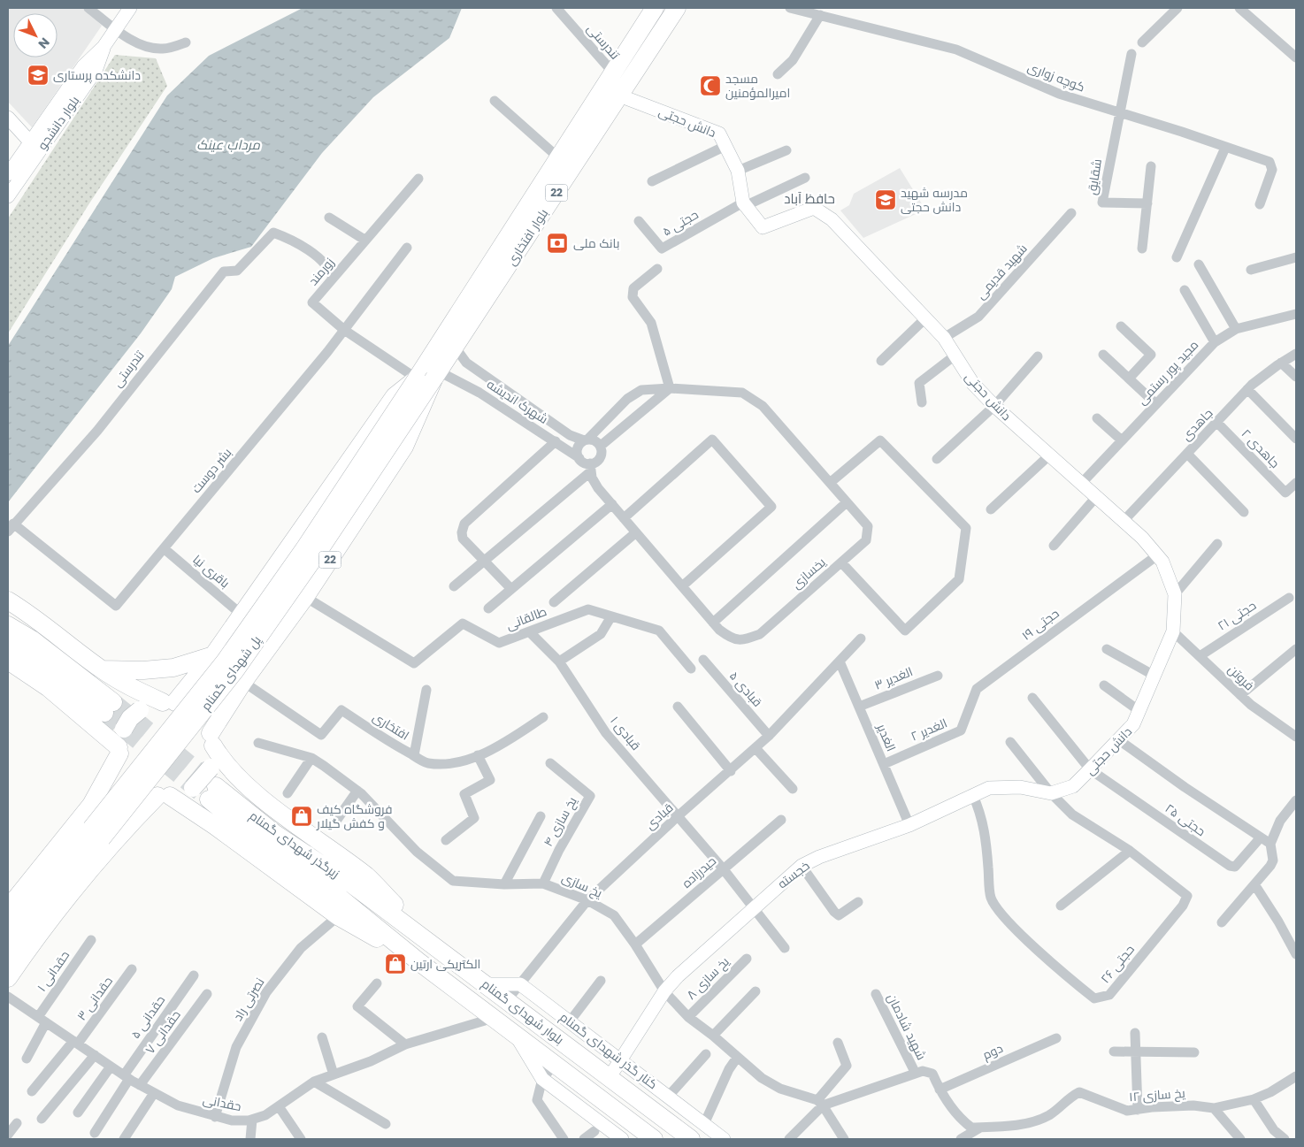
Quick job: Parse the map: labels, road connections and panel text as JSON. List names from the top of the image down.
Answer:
{
  "streets": {
    "highway": [
      "22",
      "بلوار افتخاری",
      "پل شهدای گمنام",
      "زیرگذر شهدای گمنام",
      "بلوار شهدای گمنام"
    ],
    "street": [
      "تندرستی",
      "کوچه زواری",
      "دانش حجتی",
      "بلوار دانشجو",
      "شقایق",
      "حجتی ۵",
      "زورمند",
      "شهید قدیمی",
      "مجید پور رستمی",
      "شهرک اندیشه",
      "جاهدی",
      "جاهدی ۲",
      "بشر دوست",
      "باقری نیا",
      "یخسازی",
      "حجتی ۲۱",
      "طالقانی",
      "حجتی ۱۹",
      "فروتن",
      "الغدیر ۳",
      "قبادی ۵",
      "افتخاری",
      "الغدیر ۲",
      "قبادی ۱",
      "الغدیر",
      "قبادی",
      "حجتی ۲۵",
      "یخ سازی ۴",
      "حیدرزاده",
      "خجسته",
      "یخ سازی",
      "حجتی ۲۶",
      "حقدانی ۱",
      "یخ سازی ۸",
      "حقدانی ۳",
      "نصرتی راد",
      "حقدانی ۵",
      "شهید شادمان",
      "حقدانی ۷",
      "کنار گذر شهدای گمنام",
      "دوم",
      "یخ سازی ۱۲",
      "حقدانی"
    ]
  },
  "crossings": [
    ["تندرستی", "بلوار افتخاری"],
    ["تندرستی", "زورمند"],
    ["تندرستی", "بشر دوست"],
    ["کوچه زواری", "شقایق"],
    ["دانش حجتی", "حجتی ۵"],
    ["دانش حجتی", "بلوار افتخاری"],
    ["دانش حجتی", "شهید قدیمی"],
    ["دانش حجتی", "مجید پور رستمی"],
    ["دانش حجتی", "جاهدی"],
    ["دانش حجتی", "حجتی ۱۹"],
    ["دانش حجتی", "فروتن"],
    ["دانش حجتی", "حجتی ۲۵"],
    ["دانش حجتی", "خجسته"],
    ["دانش حجتی", "حجتی ۲۶"],
    ["22", "بلوار افتخاری"],
    ["22", "زورمند"],
    ["22", "شهرک اندیشه"],
    ["22", "باقری نیا"],
    ["22", "طالقانی"],
    ["22", "پل شهدای گمنام"],
    ["22", "افتخاری"],
    ["بلوار افتخاری", "زورمند"],
    ["بلوار افتخاری", "شهرک اندیشه"],
    ["بلوار افتخاری", "پل شهدای گمنام"],
    ["زورمند", "بشر دوست"],
    ["زورمند", "پل شهدای گمنام"],
    ["شهرک اندیشه", "یخسازی"],
    ["شهرک اندیشه", "پل شهدای گمنام"],
    ["جاهدی", "جاهدی ۲"],
    ["بشر دوست", "باقری نیا"],
    ["حجتی ۲۱", "فروتن"],
    ["طالقانی", "قبادی ۱"],
    ["حجتی ۱۹", "الغدیر ۲"],
    ["الغدیر ۳", "الغدیر"],
    ["قبادی ۵", "قبادی"],
    ["الغدیر ۲", "الغدیر"],
    ["قبادی ۱", "قبادی"],
    ["قبادی ۱", "حیدرزاده"],
    ["قبادی ۱", "خجسته"],
    ["الغدیر", "قبادی"],
    ["الغدیر", "خجسته"],
    ["قبادی", "یخ سازی"],
    ["قبادی", "بلوار شهدای گمنام"],
    ["قبادی", "کنار گذر شهدای گمنام"],
    ["یخ سازی ۴", "یخ سازی"],
    ["زیرگذر شهدای گمنام", "بلوار شهدای گمنام"],
    ["حیدرزاده", "یخ سازی"],
    ["خجسته", "یخ سازی"],
    ["خجسته", "حجتی ۲۶"],
    ["خجسته", "بلوار شهدای گمنام"],
    ["خجسته", "کنار گذر شهدای گمنام"],
    ["یخ سازی", "یخ سازی ۸"],
    ["حقدانی ۱", "حقدانی"],
    ["حقدانی ۳", "حقدانی"],
    ["نصرتی راد", "حقدانی"],
    ["بلوار شهدای گمنام", "حقدانی"],
    ["حقدانی ۵", "حقدانی"],
    ["شهید شادمان", "یخ سازی ۱۲"],
    ["حقدانی ۷", "حقدانی"],
    ["دوم", "یخ سازی ۱۲"]
  ],
  "districts": ["حافظ آباد"],
  "water": ["مرداب عینک"],
  "places": {
    "school or university": ["دانشکده پرستاری", "مدرسه شهید دانش حجتی"],
    "mosque": ["مسجد امیرالمؤمنین"],
    "bank": ["بانک ملی"],
    "shop": ["فروشگاه کیف و کفش گیلار", "الکتریکی ارتین"]
  },
  "north": "bottom right"
}
